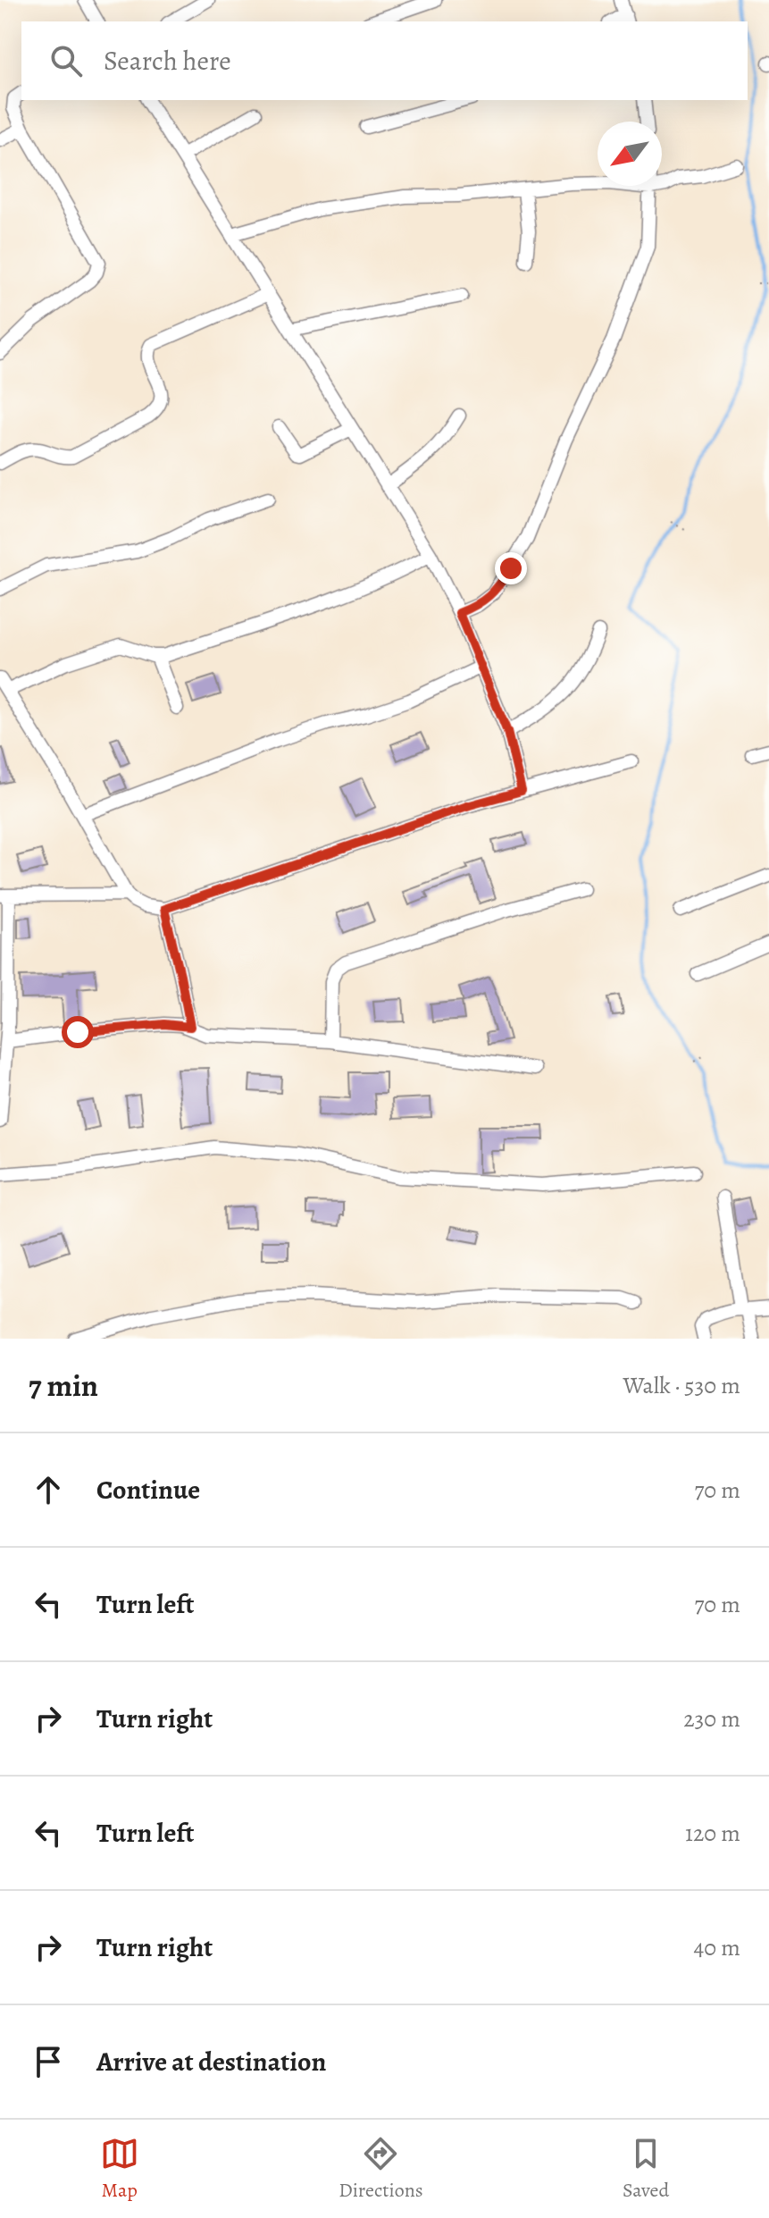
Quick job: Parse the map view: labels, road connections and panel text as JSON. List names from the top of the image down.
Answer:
{
  "north": "bottom left",
  "page": {
    "search": "Search here",
    "heading": ["7 min", "Walk · 530 m"],
    "list": [
      ["Continue", "70 m"],
      ["Turn left", "70 m"],
      ["Turn right", "230 m"],
      ["Turn left", "120 m"],
      ["Turn right", "40 m"],
      "Arrive at destination"
    ],
    "nav": ["Map", "Directions", "Saved"]
  }
}
